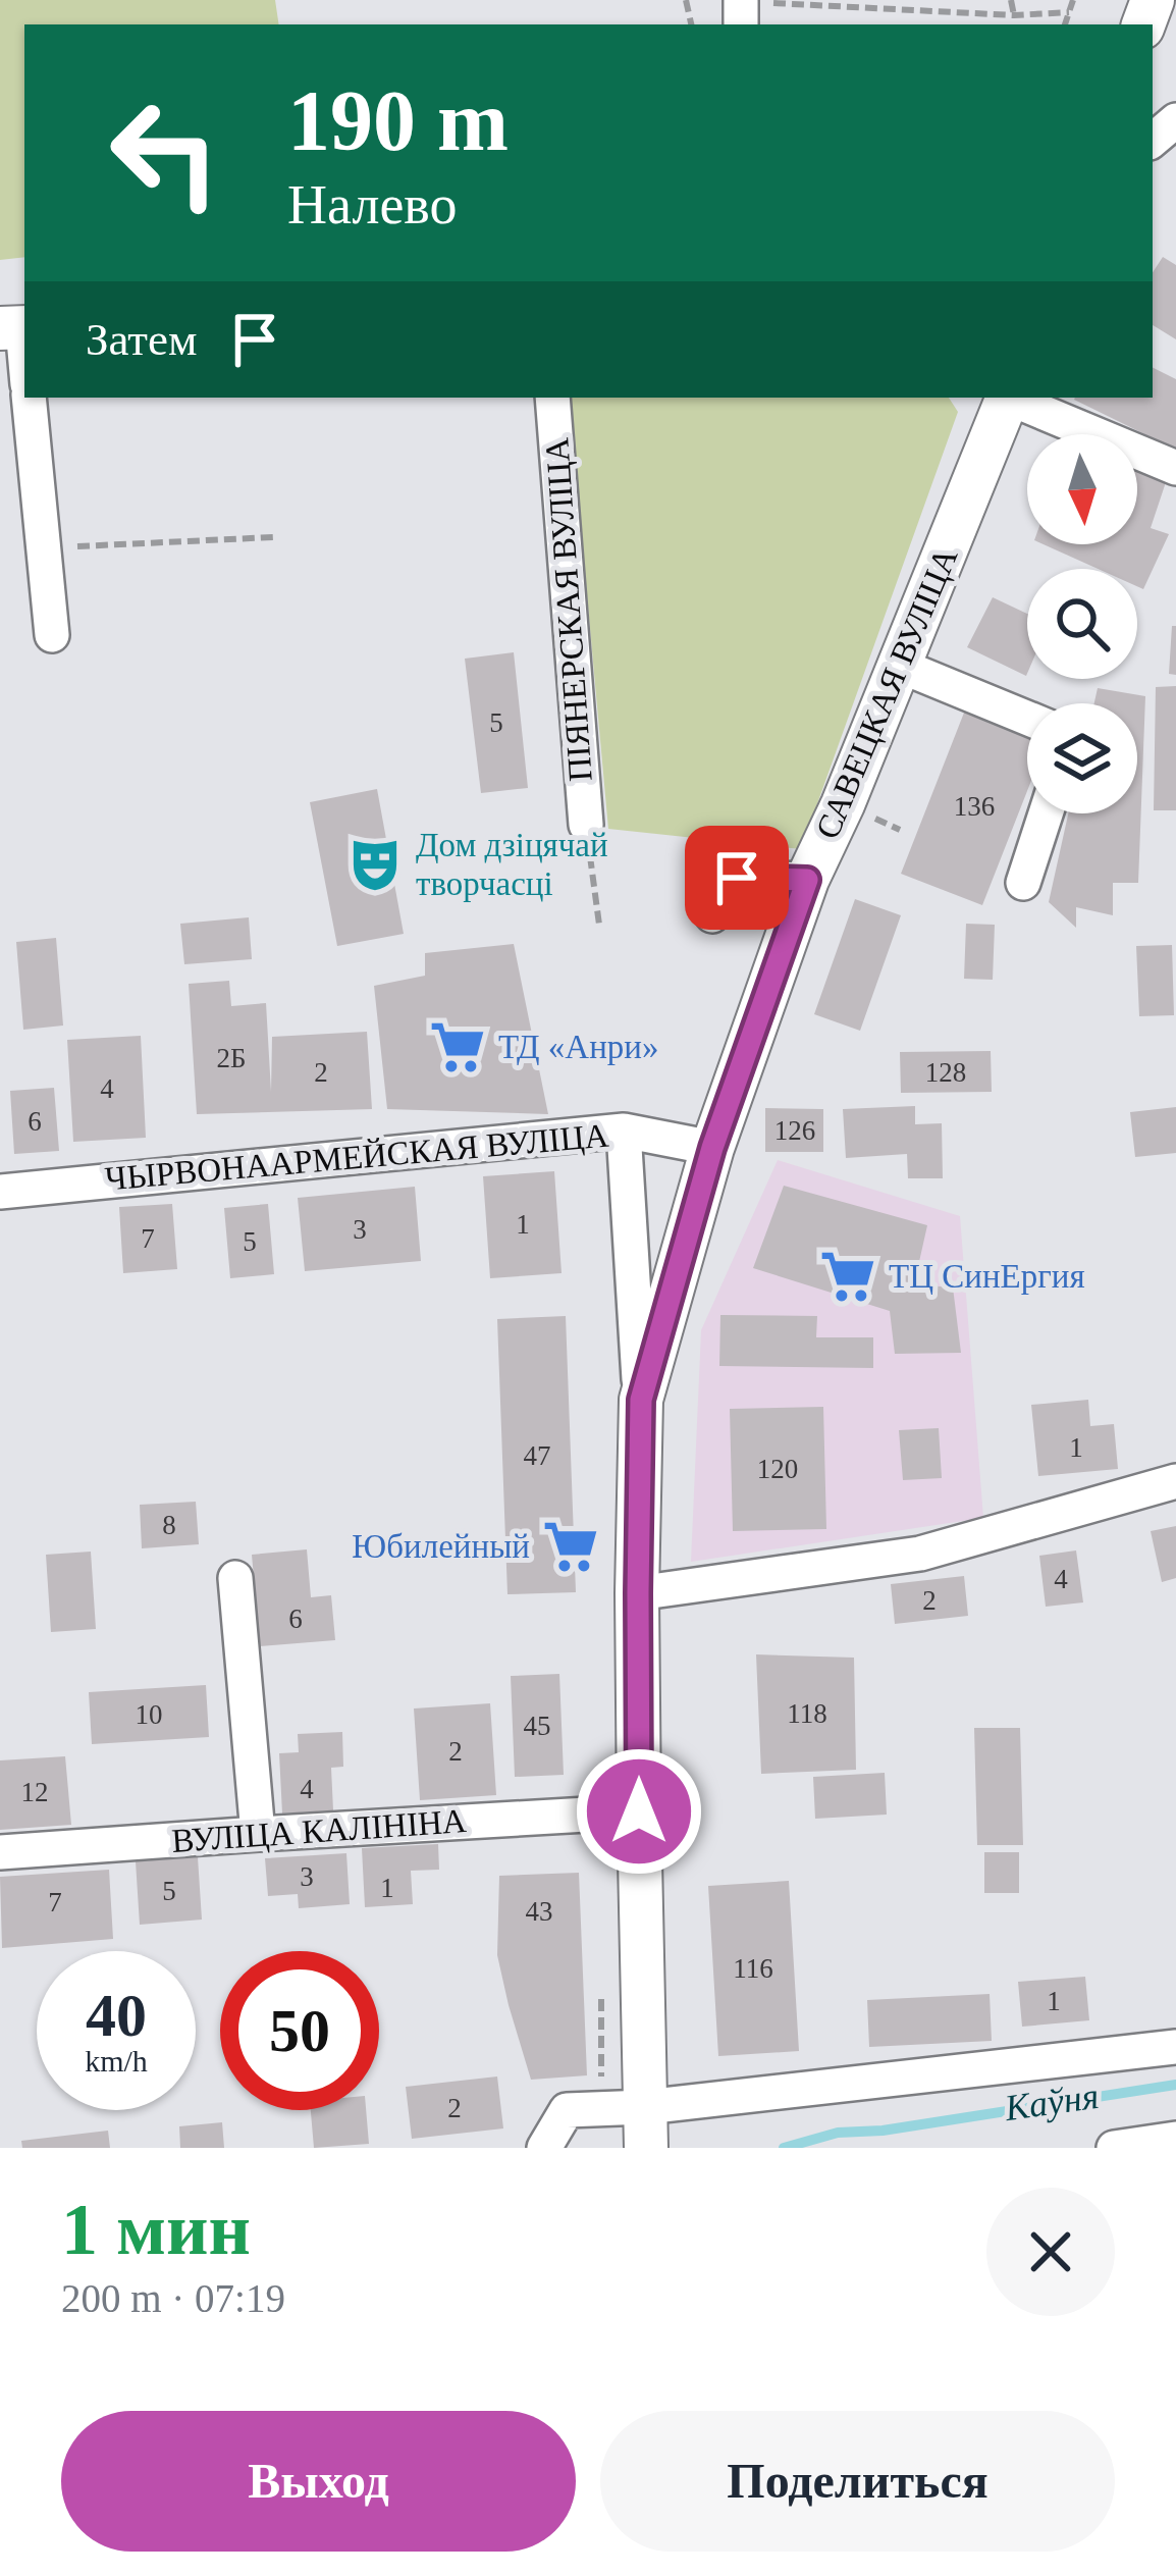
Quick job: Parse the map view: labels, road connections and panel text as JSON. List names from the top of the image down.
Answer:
{
  "streets": {
    "main road": ["САВЕЦКАЯ ВУЛІЦА"],
    "street": ["ПІЯНЕРСКАЯ ВУЛІЦА", "ЧЫРВОНААРМЕЙСКАЯ ВУЛІЦА", "ВУЛІЦА КАЛІНІНА"]
  },
  "crossings": [
    ["САВЕЦКАЯ ВУЛІЦА", "ЧЫРВОНААРМЕЙСКАЯ ВУЛІЦА"],
    ["САВЕЦКАЯ ВУЛІЦА", "ВУЛІЦА КАЛІНІНА"]
  ],
  "water": ["Каўня"],
  "places": {
    "theatre": ["Дом дзіцячай творчасці"],
    "supermarket": ["ТД «Анри»", "ТЦ СинЕргия", "Юбилейный"]
  },
  "house_numbers": [
    "5",
    "136",
    "2Б",
    "2",
    "128",
    "4",
    "6",
    "126",
    "1",
    "3",
    "7",
    "5",
    "1",
    "47",
    "120",
    "8",
    "4",
    "2",
    "6",
    "118",
    "10",
    "45",
    "2",
    "4",
    "12",
    "3",
    "1",
    "5",
    "7",
    "43",
    "116",
    "1",
    "2"
  ],
  "north": "bottom",
  "page": {
    "turn": ["190 m", "Налево"],
    "then": "Затем",
    "speed": "40 km/h",
    "limit": "50",
    "heading": ["1 мин", "200 m · 07:19"],
    "buttons": ["Выход", "Поделиться"]
  }
}
